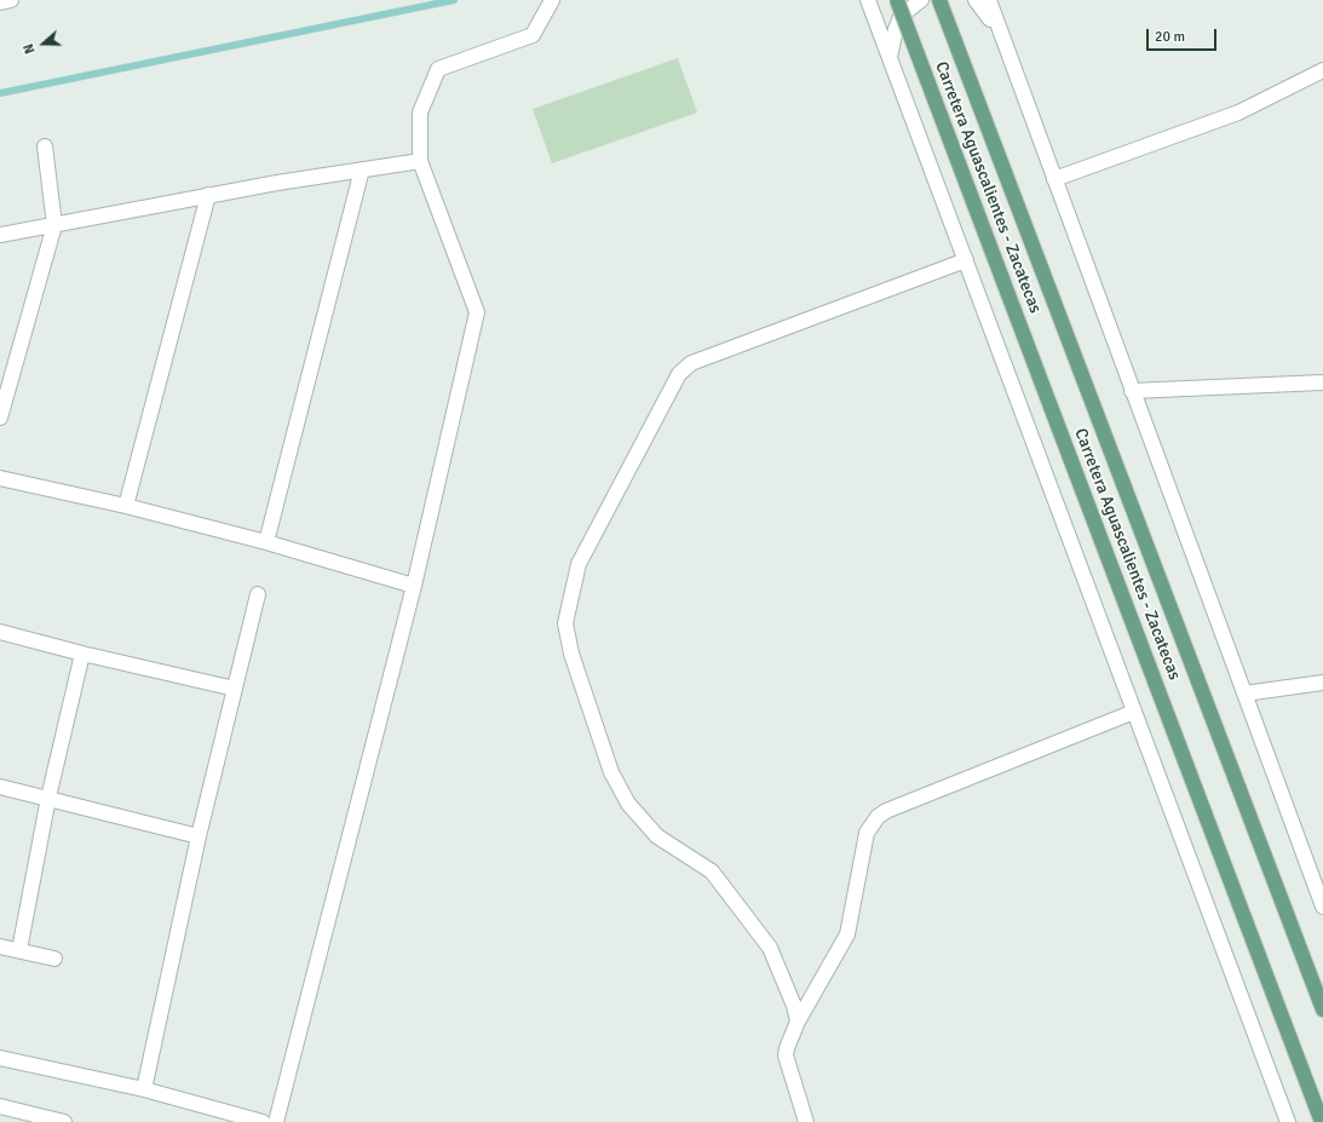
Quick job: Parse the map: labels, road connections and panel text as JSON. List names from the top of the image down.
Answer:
{
  "streets": {
    "main road": ["Carretera Aguascalientes - Zacatecas"]
  },
  "scale_bar": "20 m",
  "north": "left"
}
